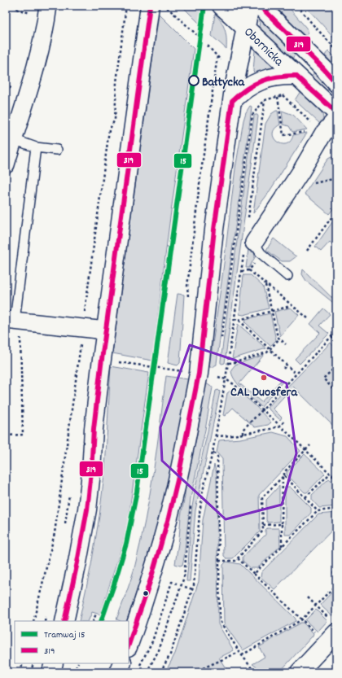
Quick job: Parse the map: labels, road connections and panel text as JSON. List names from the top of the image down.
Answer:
{
  "streets": {
    "main road": ["Obornicka"]
  },
  "places": ["Bałtycka", "CAL Duosfera"],
  "lines": ["tram line 15", "transit line 319"],
  "legend": ["Tramwaj 15", "319"]
}
